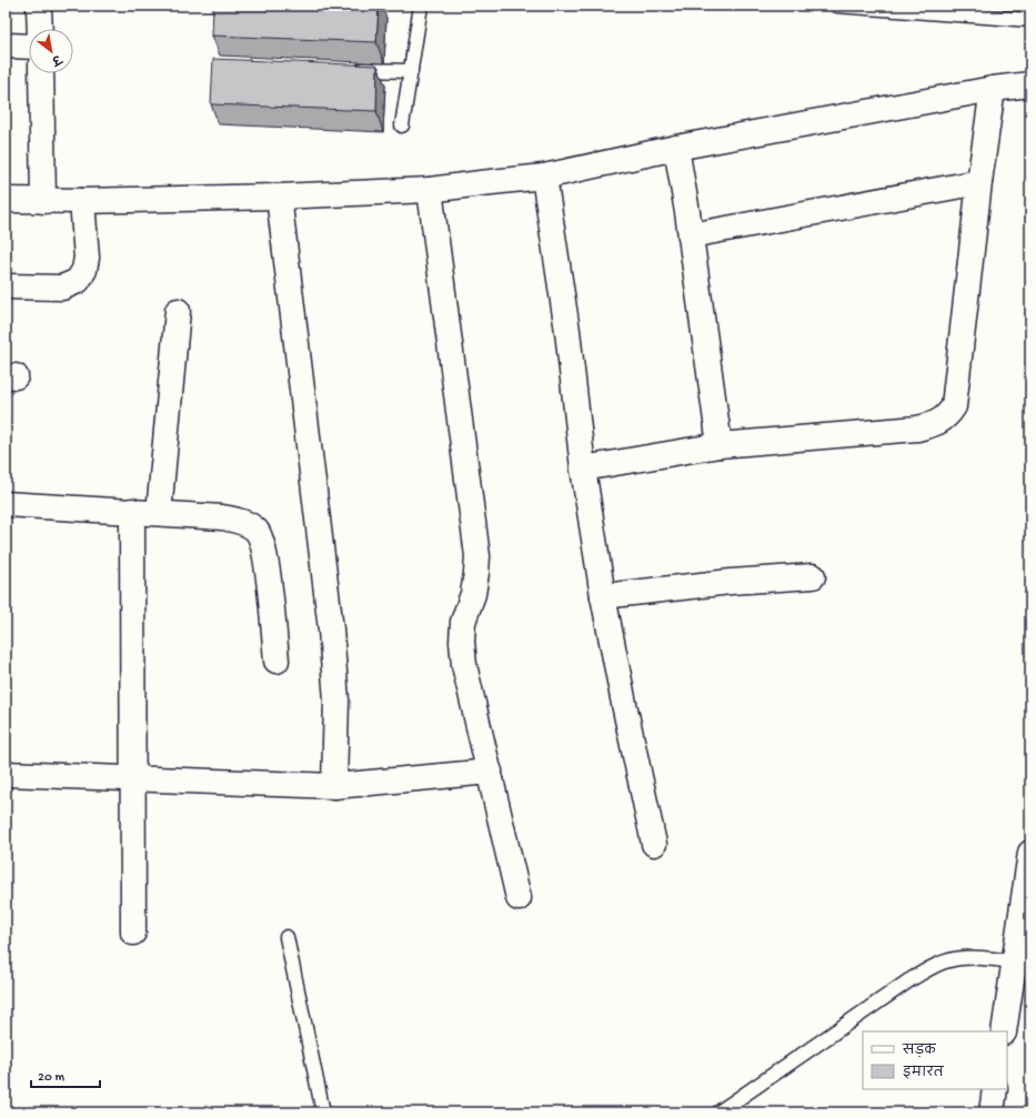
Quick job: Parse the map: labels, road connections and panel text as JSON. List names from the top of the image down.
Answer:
{
  "legend": ["सड़क", "इमारत"],
  "scale_bar": "20 m",
  "north": "bottom right"
}
